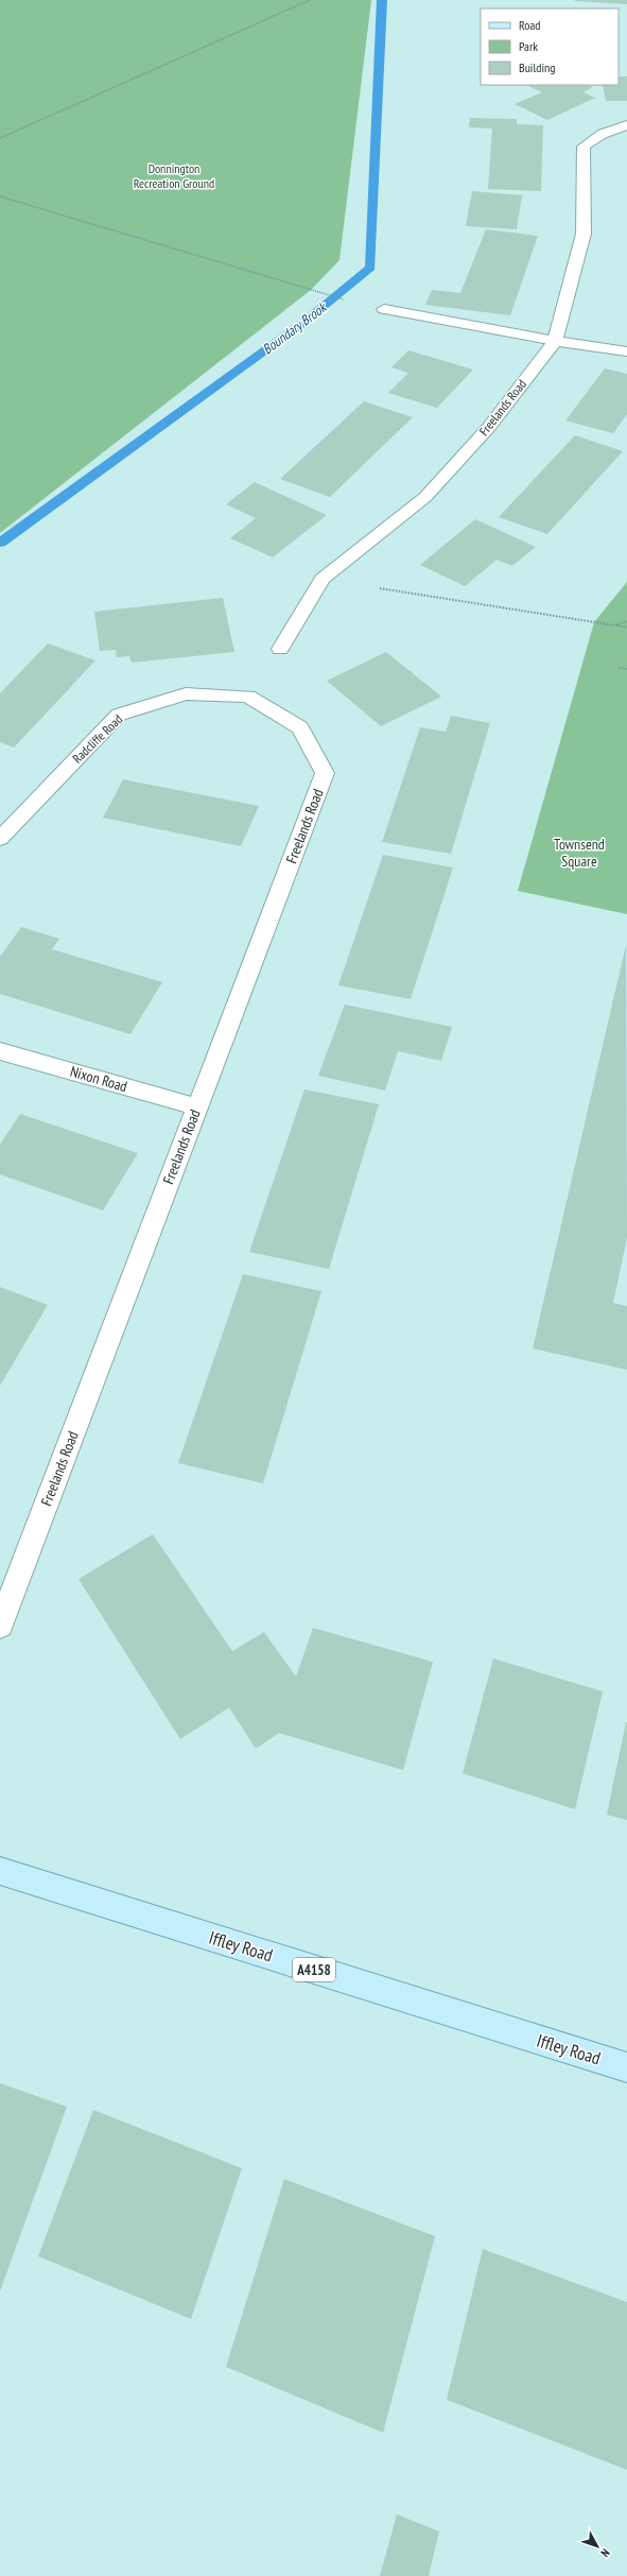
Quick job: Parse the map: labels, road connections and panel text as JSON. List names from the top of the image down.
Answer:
{
  "streets": {
    "main road": ["Iffley Road", "A4158"],
    "street": ["Freelands Road", "Radcliffe Road", "Nixon Road"]
  },
  "crossings": [
    ["Freelands Road", "Radcliffe Road"],
    ["Freelands Road", "Nixon Road"]
  ],
  "water": ["Boundary Brook"],
  "parks": ["Donnington Recreation Ground", "Townsend Square"],
  "legend": ["Road", "Park", "Building"],
  "north": "bottom right"
}
